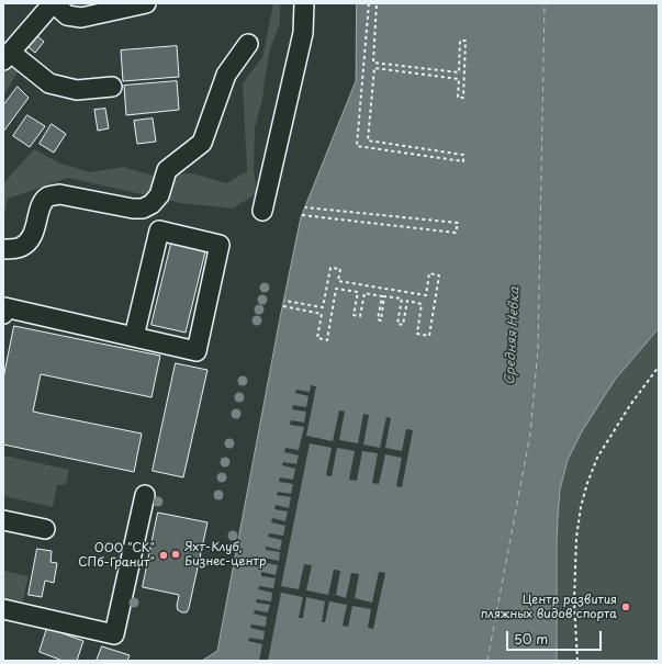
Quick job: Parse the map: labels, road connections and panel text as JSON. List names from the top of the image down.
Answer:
{
  "water": ["Средняя Невка"],
  "places": ["Яхт-Клуб, Бизнес-центр", "ООО \"СК\" СПб-Гранит\"", "Центр развития пляжных видов спорта"],
  "scale_bar": "50 m"
}
